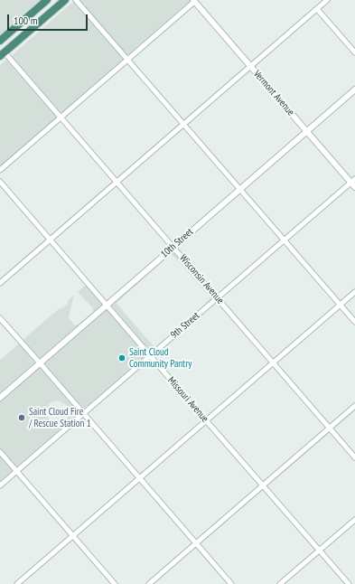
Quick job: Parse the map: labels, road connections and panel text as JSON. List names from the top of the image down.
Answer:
{
  "streets": {
    "street": [
      "Vermont Avenue",
      "10th Street",
      "Wisconsin Avenue",
      "9th Street",
      "Missouri Avenue"
    ]
  },
  "crossings": [
    ["Vermont Avenue", "10th Street"],
    ["Vermont Avenue", "9th Street"],
    ["10th Street", "Wisconsin Avenue"],
    ["10th Street", "Missouri Avenue"],
    ["Wisconsin Avenue", "9th Street"],
    ["9th Street", "Missouri Avenue"]
  ],
  "places": ["Saint Cloud Community Pantry", "Saint Cloud Fire / Rescue Station 1"],
  "scale_bar": "100 m"
}
